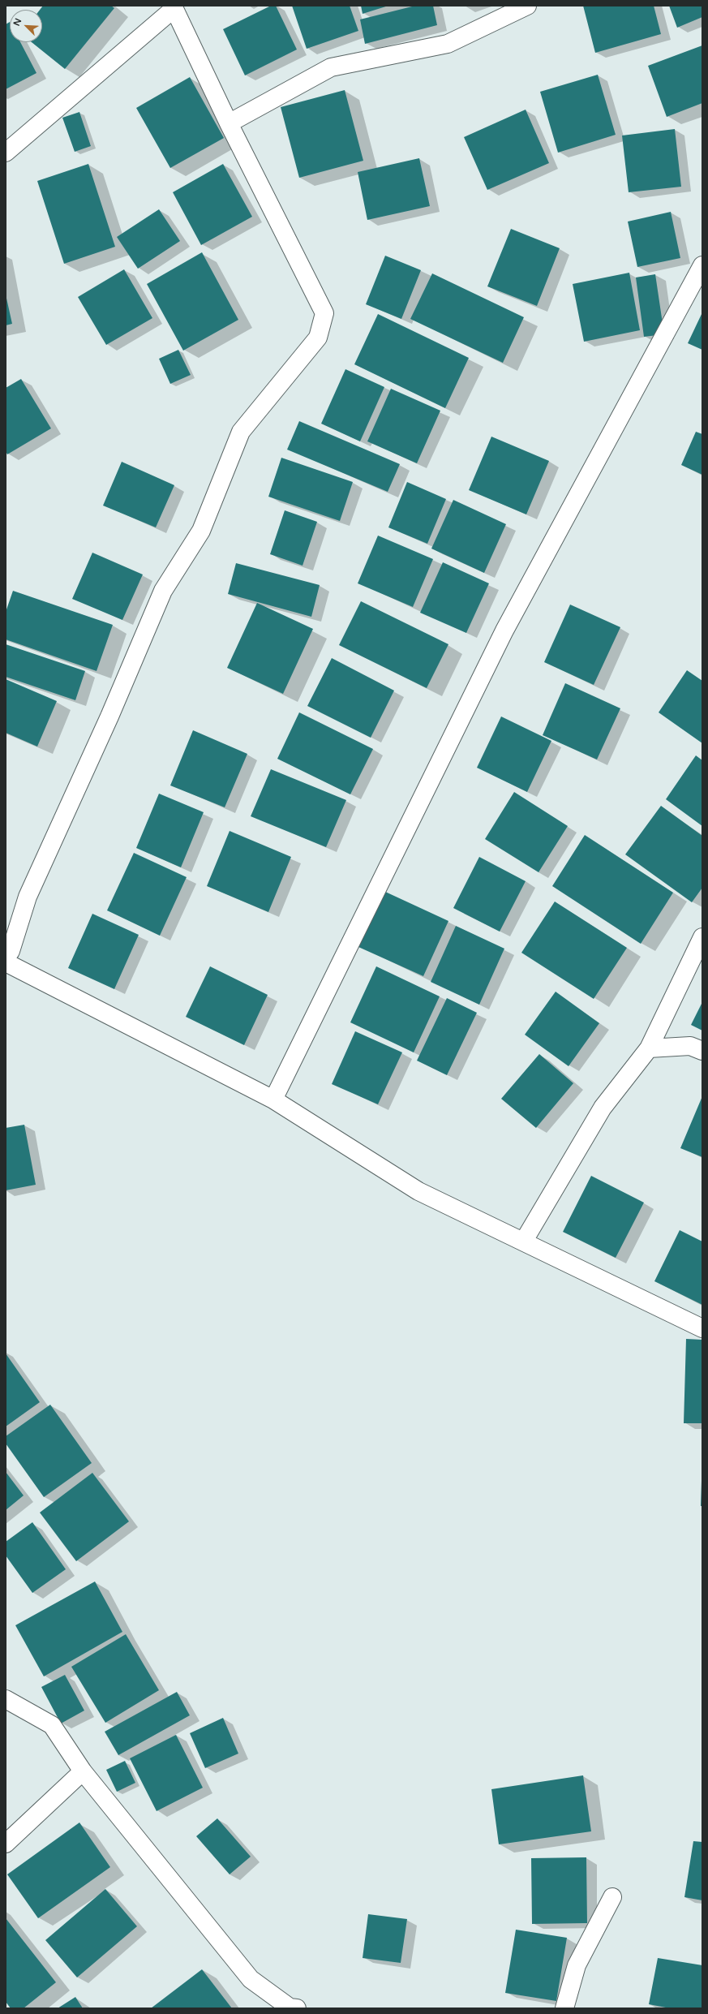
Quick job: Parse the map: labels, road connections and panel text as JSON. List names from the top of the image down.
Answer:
{
  "north": "top left"
}
